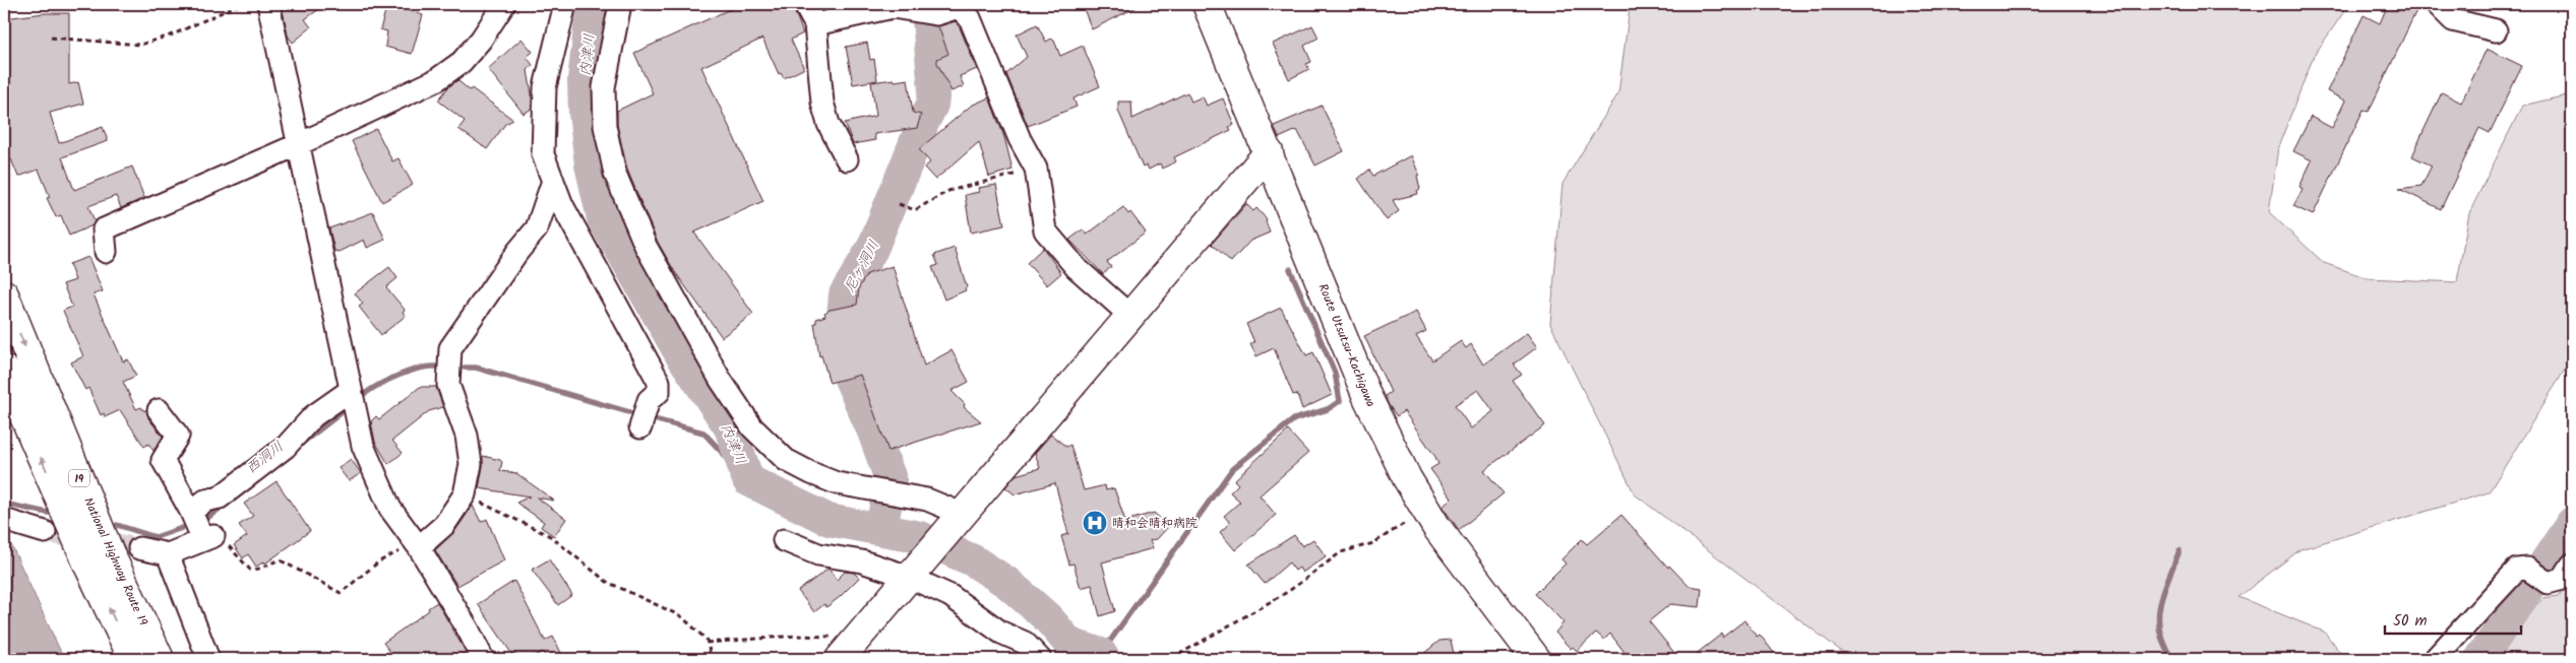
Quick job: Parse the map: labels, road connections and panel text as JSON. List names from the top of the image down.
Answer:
{
  "streets": {
    "main road": ["Route Utsutsu-Kachigawa", "19", "National Highway Route 19"]
  },
  "water": ["内津川", "尼ヶ洞川", "西洞川"],
  "places": {
    "hospital": ["晴和会晴和病院"]
  },
  "scale_bar": "50 m"
}
